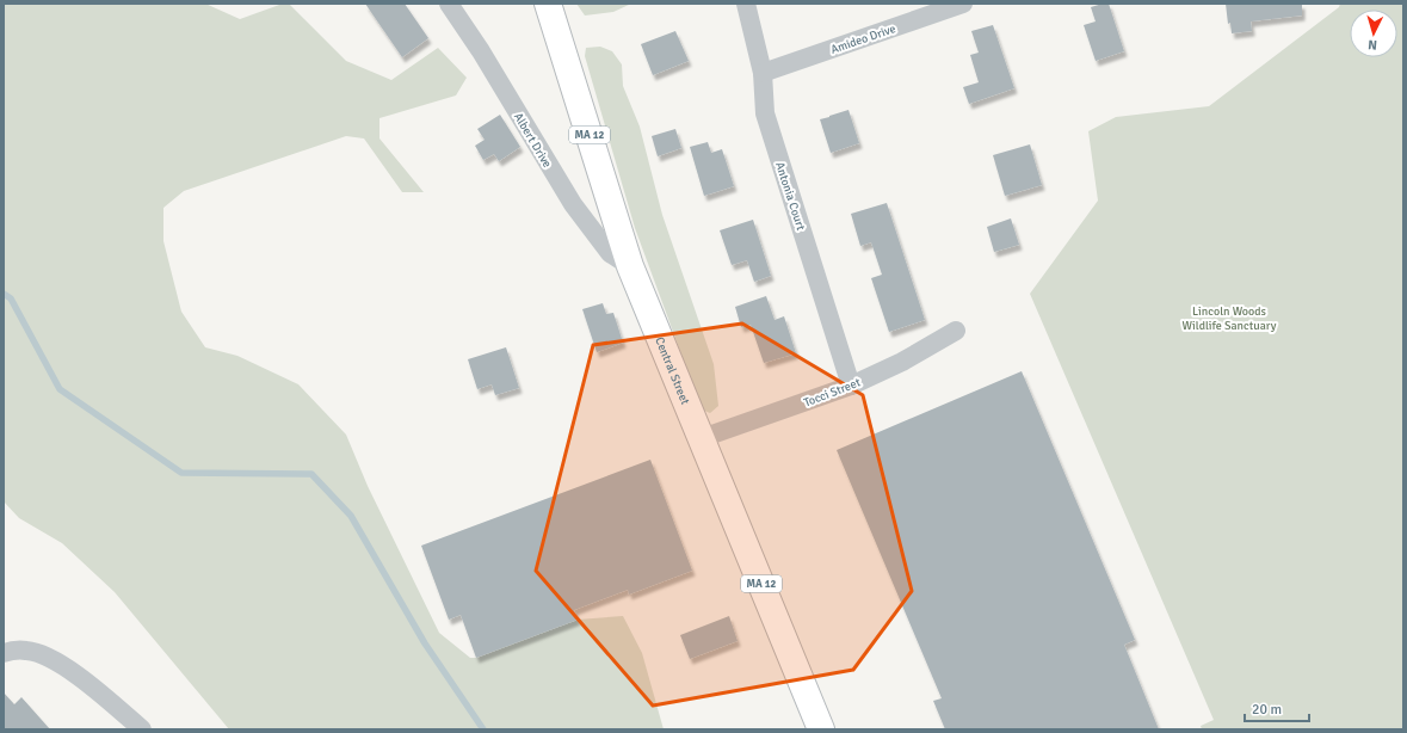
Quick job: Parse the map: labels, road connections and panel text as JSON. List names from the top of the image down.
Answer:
{
  "streets": {
    "main road": ["MA 12", "Central Street"],
    "street": [
      "Amideo Drive",
      "Albert Drive",
      "Antonia Court",
      "Tocci Street"
    ]
  },
  "crossings": [
    ["Amideo Drive", "Antonia Court"],
    ["Albert Drive", "Central Street"],
    ["Antonia Court", "Tocci Street"],
    ["Central Street", "Tocci Street"]
  ],
  "parks": ["Lincoln Woods Wildlife Sanctuary"],
  "scale_bar": "20 m",
  "north": "bottom"
}
